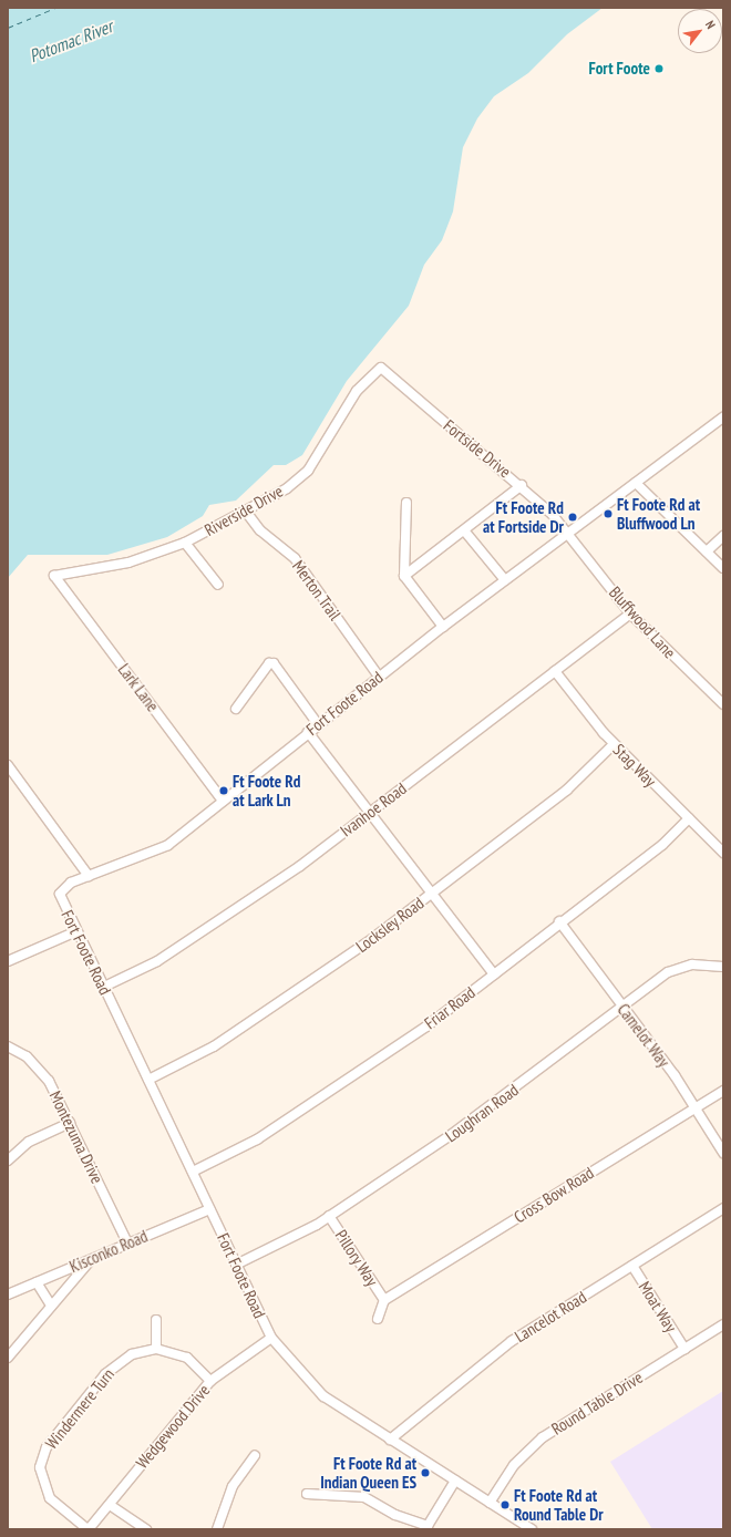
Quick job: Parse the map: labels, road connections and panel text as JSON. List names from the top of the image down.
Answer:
{
  "streets": {
    "street": [
      "Fortside Drive",
      "Riverside Drive",
      "Merton Trail",
      "Bluffwood Lane",
      "Lark Lane",
      "Fort Foote Road",
      "Stag Way",
      "Ivanhoe Road",
      "Locksley Road",
      "Friar Road",
      "Camelot Way",
      "Loughran Road",
      "Montezuma Drive",
      "Cross Bow Road",
      "Kisconko Road",
      "Pillory Way",
      "Moat Way",
      "Lancelot Road",
      "Round Table Drive",
      "Windermere Turn",
      "Wedgewood Drive"
    ]
  },
  "crossings": [
    ["Fortside Drive", "Riverside Drive"],
    ["Fortside Drive", "Bluffwood Lane"],
    ["Fortside Drive", "Fort Foote Road"],
    ["Riverside Drive", "Merton Trail"],
    ["Riverside Drive", "Lark Lane"],
    ["Merton Trail", "Fort Foote Road"],
    ["Bluffwood Lane", "Fort Foote Road"],
    ["Bluffwood Lane", "Ivanhoe Road"],
    ["Lark Lane", "Fort Foote Road"],
    ["Fort Foote Road", "Ivanhoe Road"],
    ["Fort Foote Road", "Locksley Road"],
    ["Fort Foote Road", "Friar Road"],
    ["Fort Foote Road", "Loughran Road"],
    ["Fort Foote Road", "Kisconko Road"],
    ["Fort Foote Road", "Lancelot Road"],
    ["Fort Foote Road", "Round Table Drive"],
    ["Fort Foote Road", "Wedgewood Drive"],
    ["Stag Way", "Ivanhoe Road"],
    ["Stag Way", "Locksley Road"],
    ["Stag Way", "Friar Road"],
    ["Friar Road", "Camelot Way"],
    ["Camelot Way", "Loughran Road"],
    ["Camelot Way", "Cross Bow Road"],
    ["Loughran Road", "Pillory Way"],
    ["Montezuma Drive", "Kisconko Road"],
    ["Cross Bow Road", "Pillory Way"],
    ["Moat Way", "Lancelot Road"],
    ["Moat Way", "Round Table Drive"],
    ["Windermere Turn", "Wedgewood Drive"]
  ],
  "water": ["Potomac River"],
  "places": [
    "Fort Foote",
    "Ft Foote Rd at Bluffwood Ln",
    "Ft Foote Rd at Fortside Dr",
    "Ft Foote Rd at Lark Ln",
    "Ft Foote Rd at Indian Queen ES",
    "Ft Foote Rd at Round Table Dr"
  ],
  "north": "top right"
}
